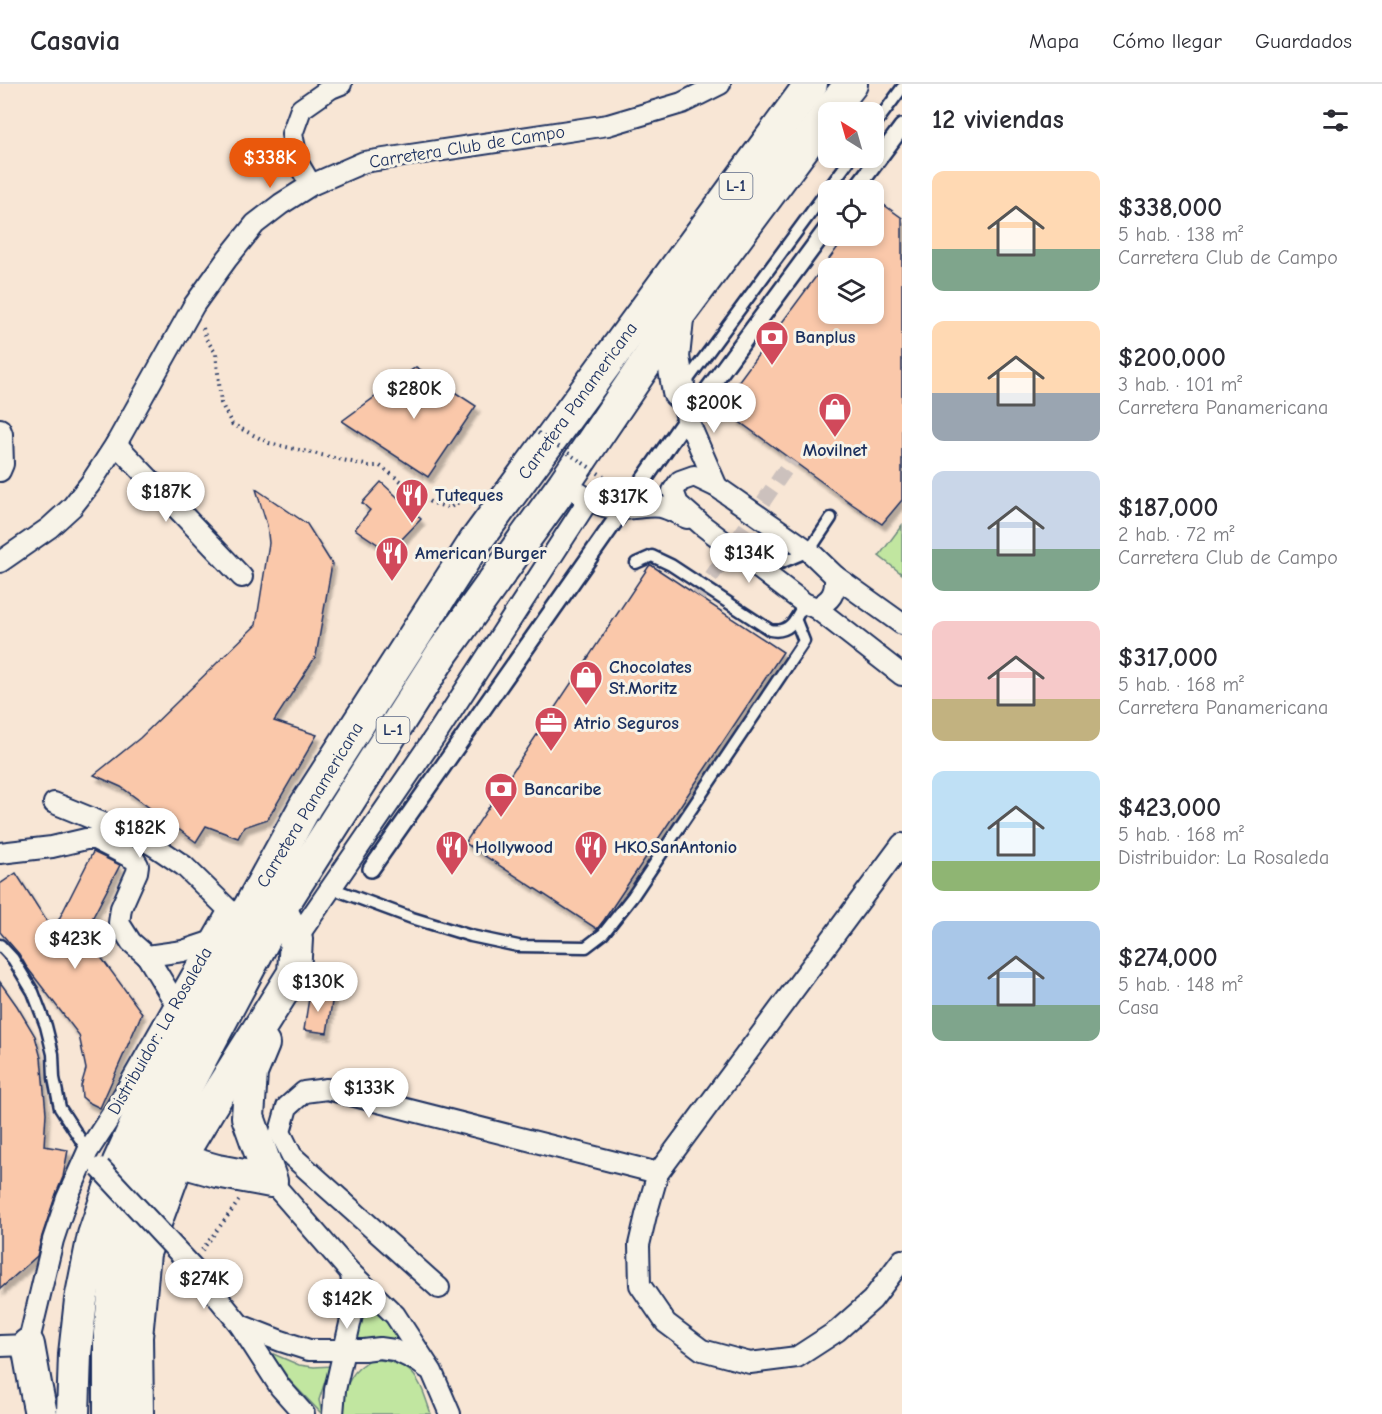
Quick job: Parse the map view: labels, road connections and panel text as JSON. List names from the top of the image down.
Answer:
{
  "streets": {
    "main road": ["L-1", "Carretera Panamericana"],
    "street": ["Carretera Club de Campo", "Distribuidor: La Rosaleda"]
  },
  "places": {
    "bank": ["Banplus", "Bancaribe"],
    "shop": ["Movilnet", "Chocolates St.Moritz"],
    "restaurant": [
      "Tuteques",
      "American Burger",
      "Hollywood",
      "HKO.SanAntonio"
    ],
    "office": ["Atrio Seguros"]
  },
  "north": "top left",
  "page": {
    "header": "Casavia",
    "nav": ["Mapa", "Cómo llegar", "Guardados"],
    "heading": "12 viviendas",
    "price": [
      "$338K",
      "$280K",
      "$200K",
      "$187K",
      "$317K",
      "$134K",
      "$182K",
      "$423K",
      "$130K",
      "$133K",
      "$274K",
      "$142K"
    ],
    "list": [
      {
        "name": "$338,000",
        "note": "5 hab. · 138 m² · Carretera Club de Campo"
      },
      {
        "name": "$200,000",
        "note": "3 hab. · 101 m² · Carretera Panamericana"
      },
      {
        "name": "$187,000",
        "note": "2 hab. · 72 m² · Carretera Club de Campo"
      },
      {
        "name": "$317,000",
        "note": "5 hab. · 168 m² · Carretera Panamericana"
      },
      {
        "name": "$423,000",
        "note": "5 hab. · 168 m² · Distribuidor: La Rosaleda"
      },
      {
        "name": "$274,000",
        "note": "5 hab. · 148 m² · Casa"
      }
    ]
  }
}
